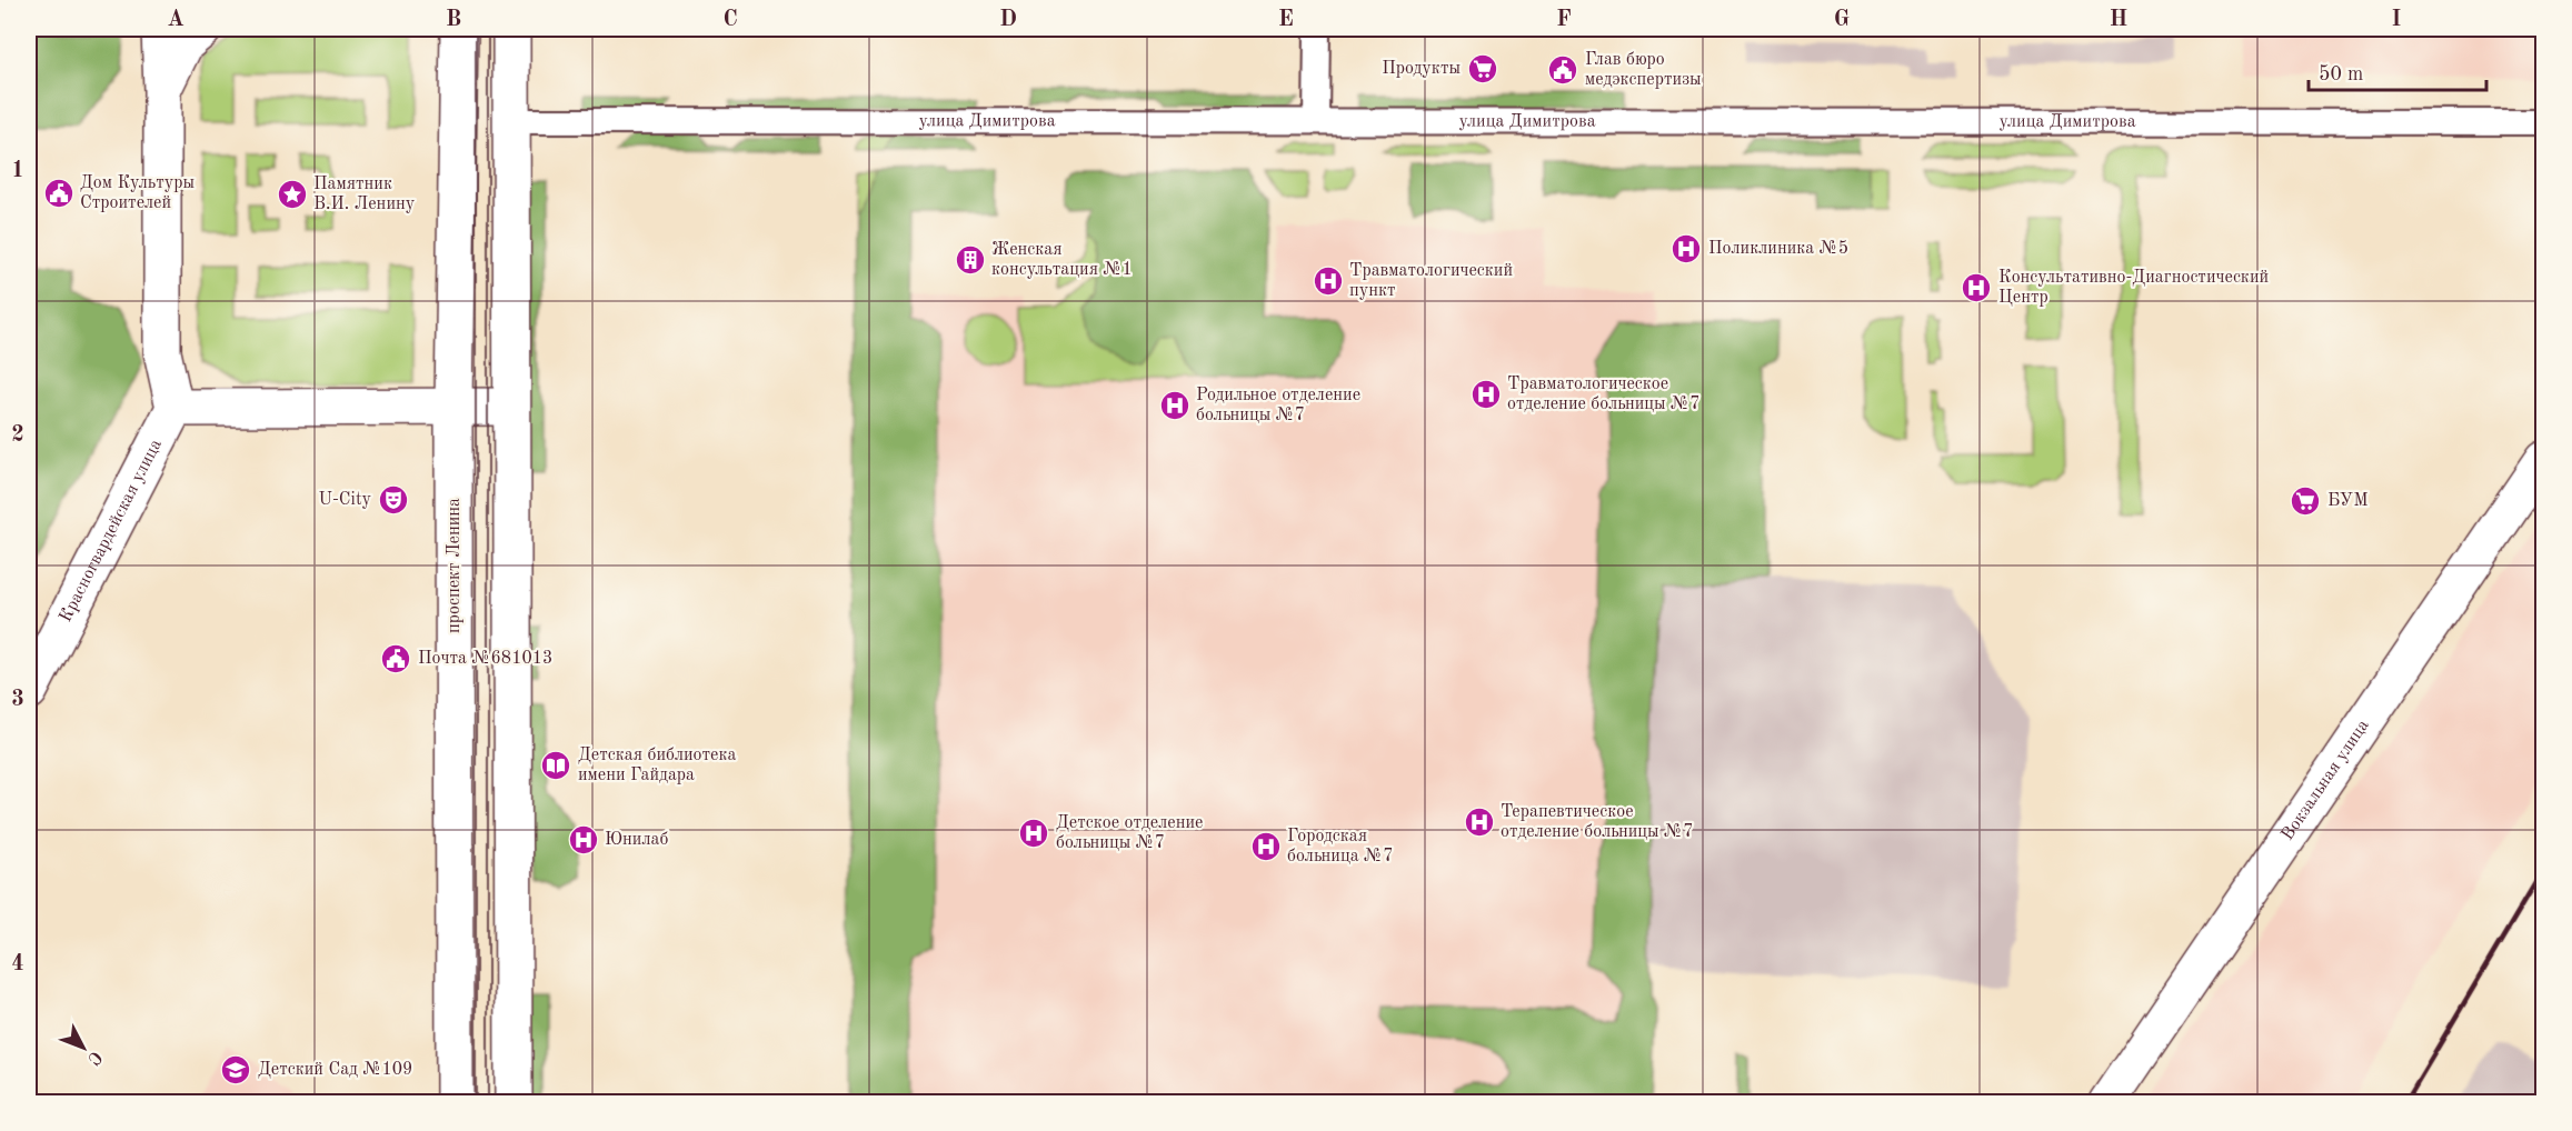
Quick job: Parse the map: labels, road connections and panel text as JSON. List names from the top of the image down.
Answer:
{
  "streets": {
    "main road": ["Красногвардейская улица", "проспект Ленина", "Вокзальная улица"],
    "street": ["улица Димитрова"]
  },
  "places": {
    "supermarket": ["Продукты", "БУМ"],
    "public building": ["Глав бюро медэкспертизы", "Дом Культуры Строителей", "Почта №681013"],
    "place": ["Памятник В.И. Ленину"],
    "hospital": [
      "Поликлиника №5",
      "Травматологический пункт",
      "Консультативно-Диагностический Центр",
      "Травматологическое отделение больницы №7",
      "Родильное отделение больницы №7",
      "Терапевтическое отделение больницы №7",
      "Детское отделение больницы №7",
      "Юнилаб",
      "Городская больница №7"
    ],
    "building": ["Женская консультация №1"],
    "theatre": ["U-City"],
    "library": ["Детская библиотека имени Гайдара"],
    "school or university": ["Детский Сад №109"]
  },
  "scale_bar": "50 m",
  "north": "bottom right",
  "grid": {
    "columns": [
      "A",
      "B",
      "C",
      "D",
      "E",
      "F",
      "G",
      "H",
      "I"
    ],
    "rows": [
      "1",
      "2",
      "3",
      "4"
    ]
  }
}
